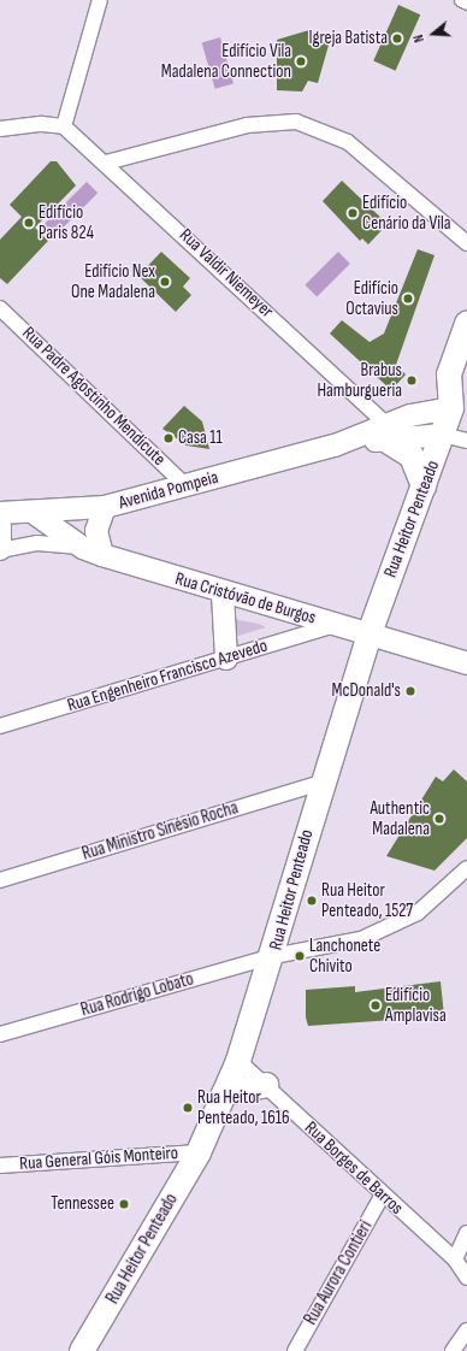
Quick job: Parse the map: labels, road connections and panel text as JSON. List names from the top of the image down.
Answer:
{
  "streets": {
    "main road": ["Avenida Pompeia", "Rua Heitor Penteado", "Rua Cristóvão de Burgos"],
    "street": [
      "Rua Valdir Niemeyer",
      "Rua Padre Agostinho Mendicute",
      "Rua Engenheiro Francisco Azevedo",
      "Rua Ministro Sinésio Rocha",
      "Rua Rodrigo Lobato",
      "Rua General Góis Monteiro",
      "Rua Borges de Barros",
      "Rua Aurora Contieri"
    ]
  },
  "crossings": [
    ["Rua Valdir Niemeyer", "Avenida Pompeia"],
    ["Rua Padre Agostinho Mendicute", "Avenida Pompeia"],
    ["Avenida Pompeia", "Rua Heitor Penteado"],
    ["Avenida Pompeia", "Rua Cristóvão de Burgos"],
    ["Rua Heitor Penteado", "Rua Cristóvão de Burgos"],
    ["Rua Heitor Penteado", "Rua Ministro Sinésio Rocha"],
    ["Rua Heitor Penteado", "Rua Rodrigo Lobato"],
    ["Rua Heitor Penteado", "Rua General Góis Monteiro"],
    ["Rua Heitor Penteado", "Rua Borges de Barros"],
    ["Rua Cristóvão de Burgos", "Rua Engenheiro Francisco Azevedo"],
    ["Rua Borges de Barros", "Rua Aurora Contieri"]
  ],
  "places": [
    "Igreja Batista",
    "Edifício Vila Madalena Connection",
    "Edifício Cenário da Vila",
    "Edifício Paris 824",
    "Edifício Nex One Madalena",
    "Edifício Octavius",
    "Brabus Hamburgueria",
    "Casa 11",
    "McDonald's",
    "Authentic Madalena",
    "Rua Heitor Penteado, 1527",
    "Lanchonete Chivito",
    "Edifício Amplavisa",
    "Rua Heitor Penteado, 1616",
    "Tennessee"
  ],
  "north": "left"
}
